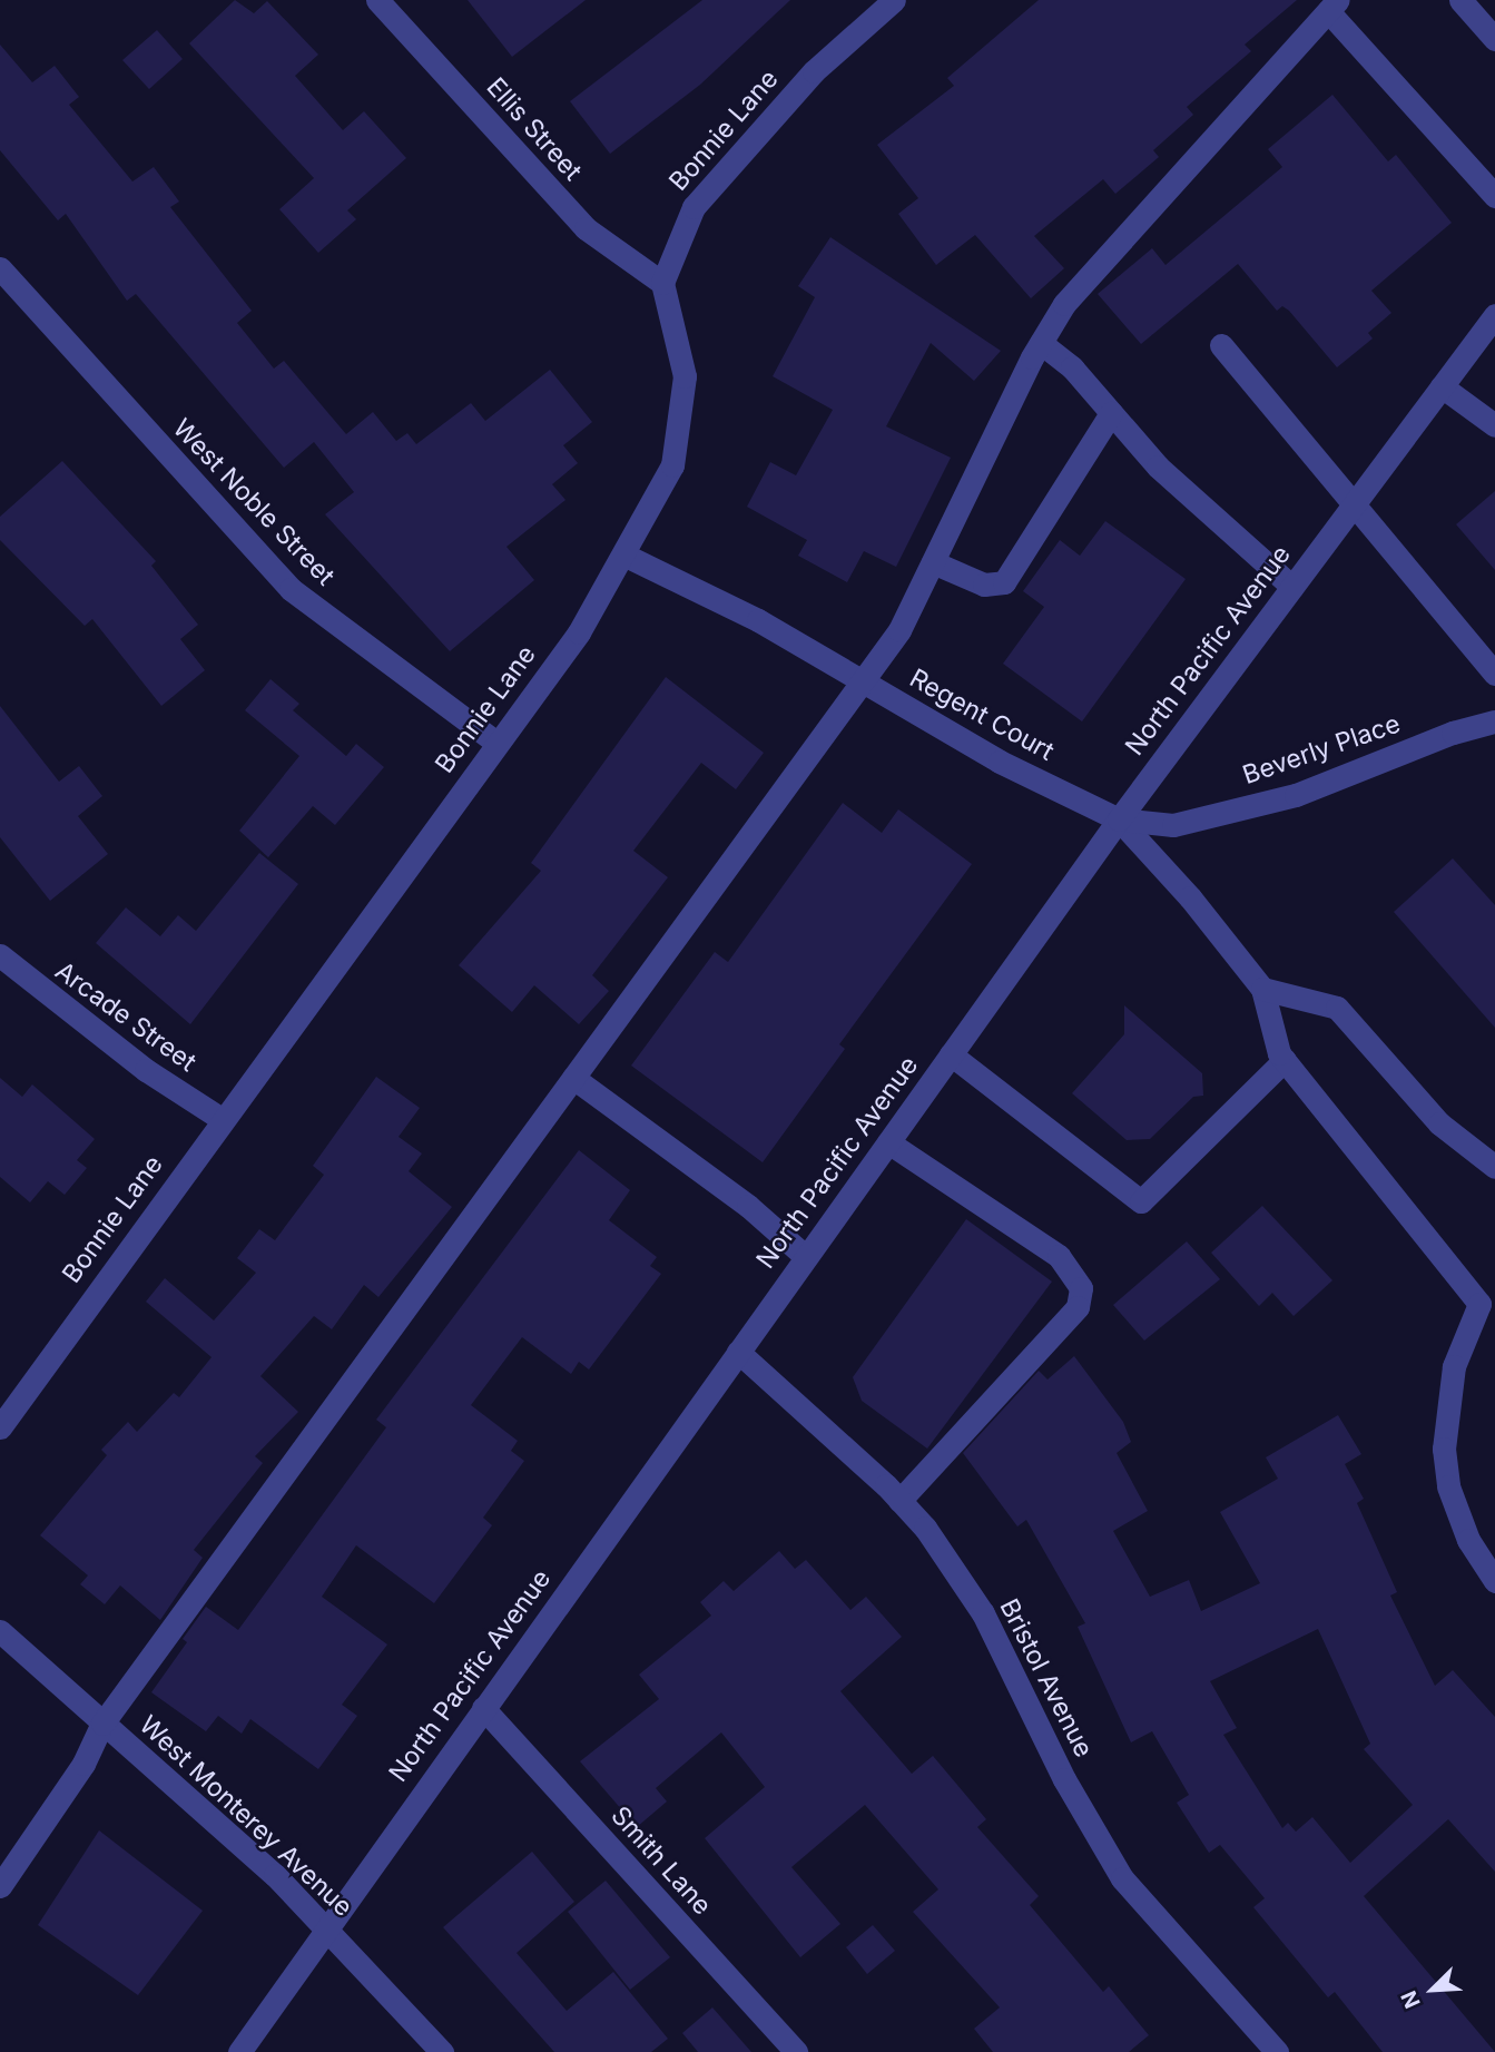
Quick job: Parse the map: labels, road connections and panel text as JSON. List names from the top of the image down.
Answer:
{
  "streets": {
    "street": [
      "Ellis Street",
      "Bonnie Lane",
      "West Noble Street",
      "North Pacific Avenue",
      "Regent Court",
      "Beverly Place",
      "Arcade Street",
      "Bristol Avenue",
      "West Monterey Avenue",
      "Smith Lane"
    ]
  },
  "crossings": [
    ["Ellis Street", "Bonnie Lane"],
    ["Bonnie Lane", "West Noble Street"],
    ["Bonnie Lane", "Regent Court"],
    ["Bonnie Lane", "Arcade Street"],
    ["North Pacific Avenue", "Regent Court"],
    ["North Pacific Avenue", "Beverly Place"],
    ["North Pacific Avenue", "Bristol Avenue"],
    ["North Pacific Avenue", "West Monterey Avenue"],
    ["North Pacific Avenue", "Smith Lane"],
    ["Regent Court", "Beverly Place"]
  ],
  "north": "bottom left"
}
